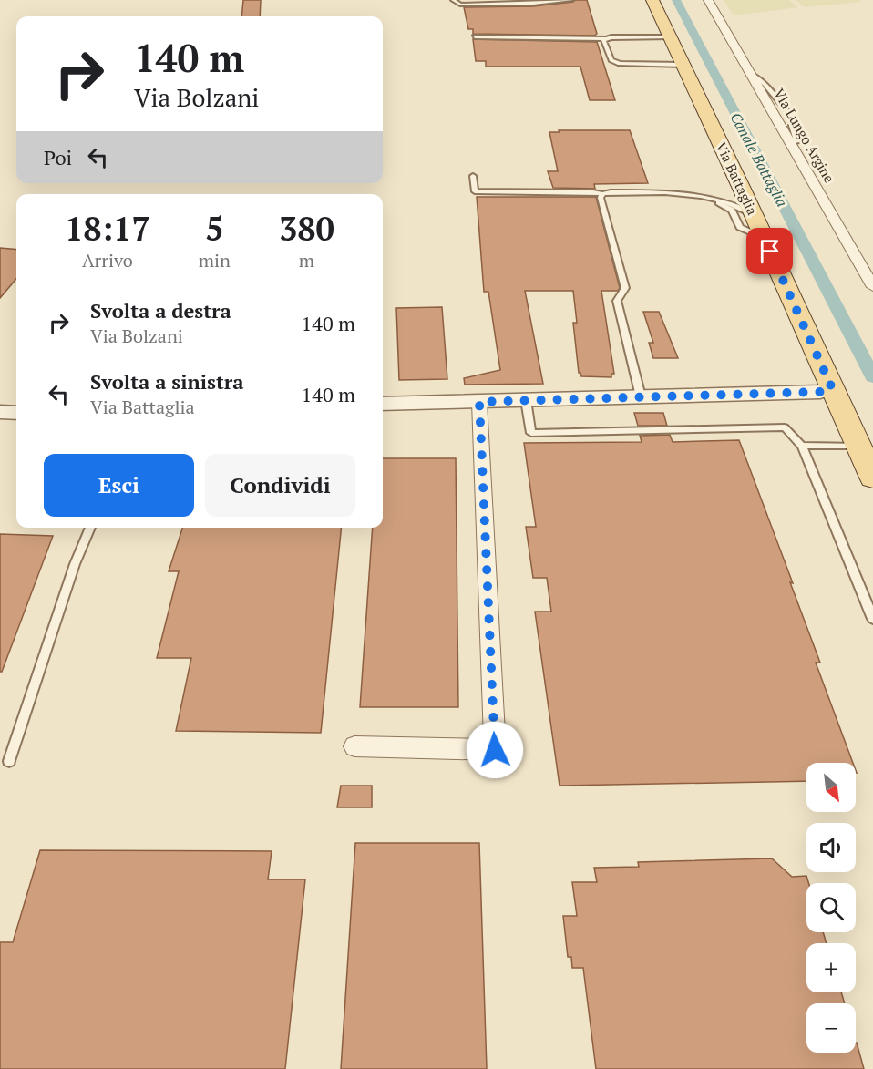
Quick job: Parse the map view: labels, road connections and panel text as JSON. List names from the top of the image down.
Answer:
{
  "streets": {
    "main road": ["Via Battaglia"],
    "street": ["Via Lungo Argine"]
  },
  "water": ["Canale Battaglia"],
  "north": "bottom right",
  "page": {
    "turn": ["140 m", "Via Bolzani"],
    "then": "Poi",
    "eta": [
      "18:17",
      "Arrivo",
      "5",
      "min",
      "380",
      "m"
    ],
    "list": [
      {
        "name": "Svolta a destra",
        "note": "Via Bolzani",
        "value": "140 m"
      },
      {
        "name": "Svolta a sinistra",
        "note": "Via Battaglia",
        "value": "140 m"
      }
    ],
    "buttons": ["Esci", "Condividi"],
    "map_buttons": ["+", "−"]
  }
}
